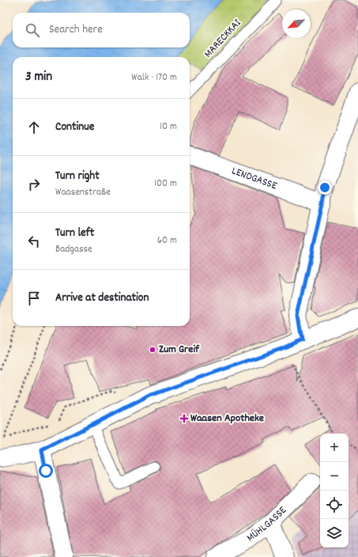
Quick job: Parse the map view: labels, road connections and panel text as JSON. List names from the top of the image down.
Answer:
{
  "streets": {
    "street": ["LENDGASSE", "MÜHLGASSE"],
    "lane": ["MARECKKAI"]
  },
  "places": {
    "other": ["Zum Greif"],
    "health": ["Waasen Apotheke"]
  },
  "north": "bottom left",
  "page": {
    "search": "Search here",
    "heading": ["3 min", "Walk · 170 m"],
    "list": [
      ["Continue", "10 m"],
      ["Turn right", "Waasenstraße", "100 m"],
      ["Turn left", "Badgasse", "60 m"],
      "Arrive at destination"
    ],
    "map_buttons": ["+", "−"]
  }
}
